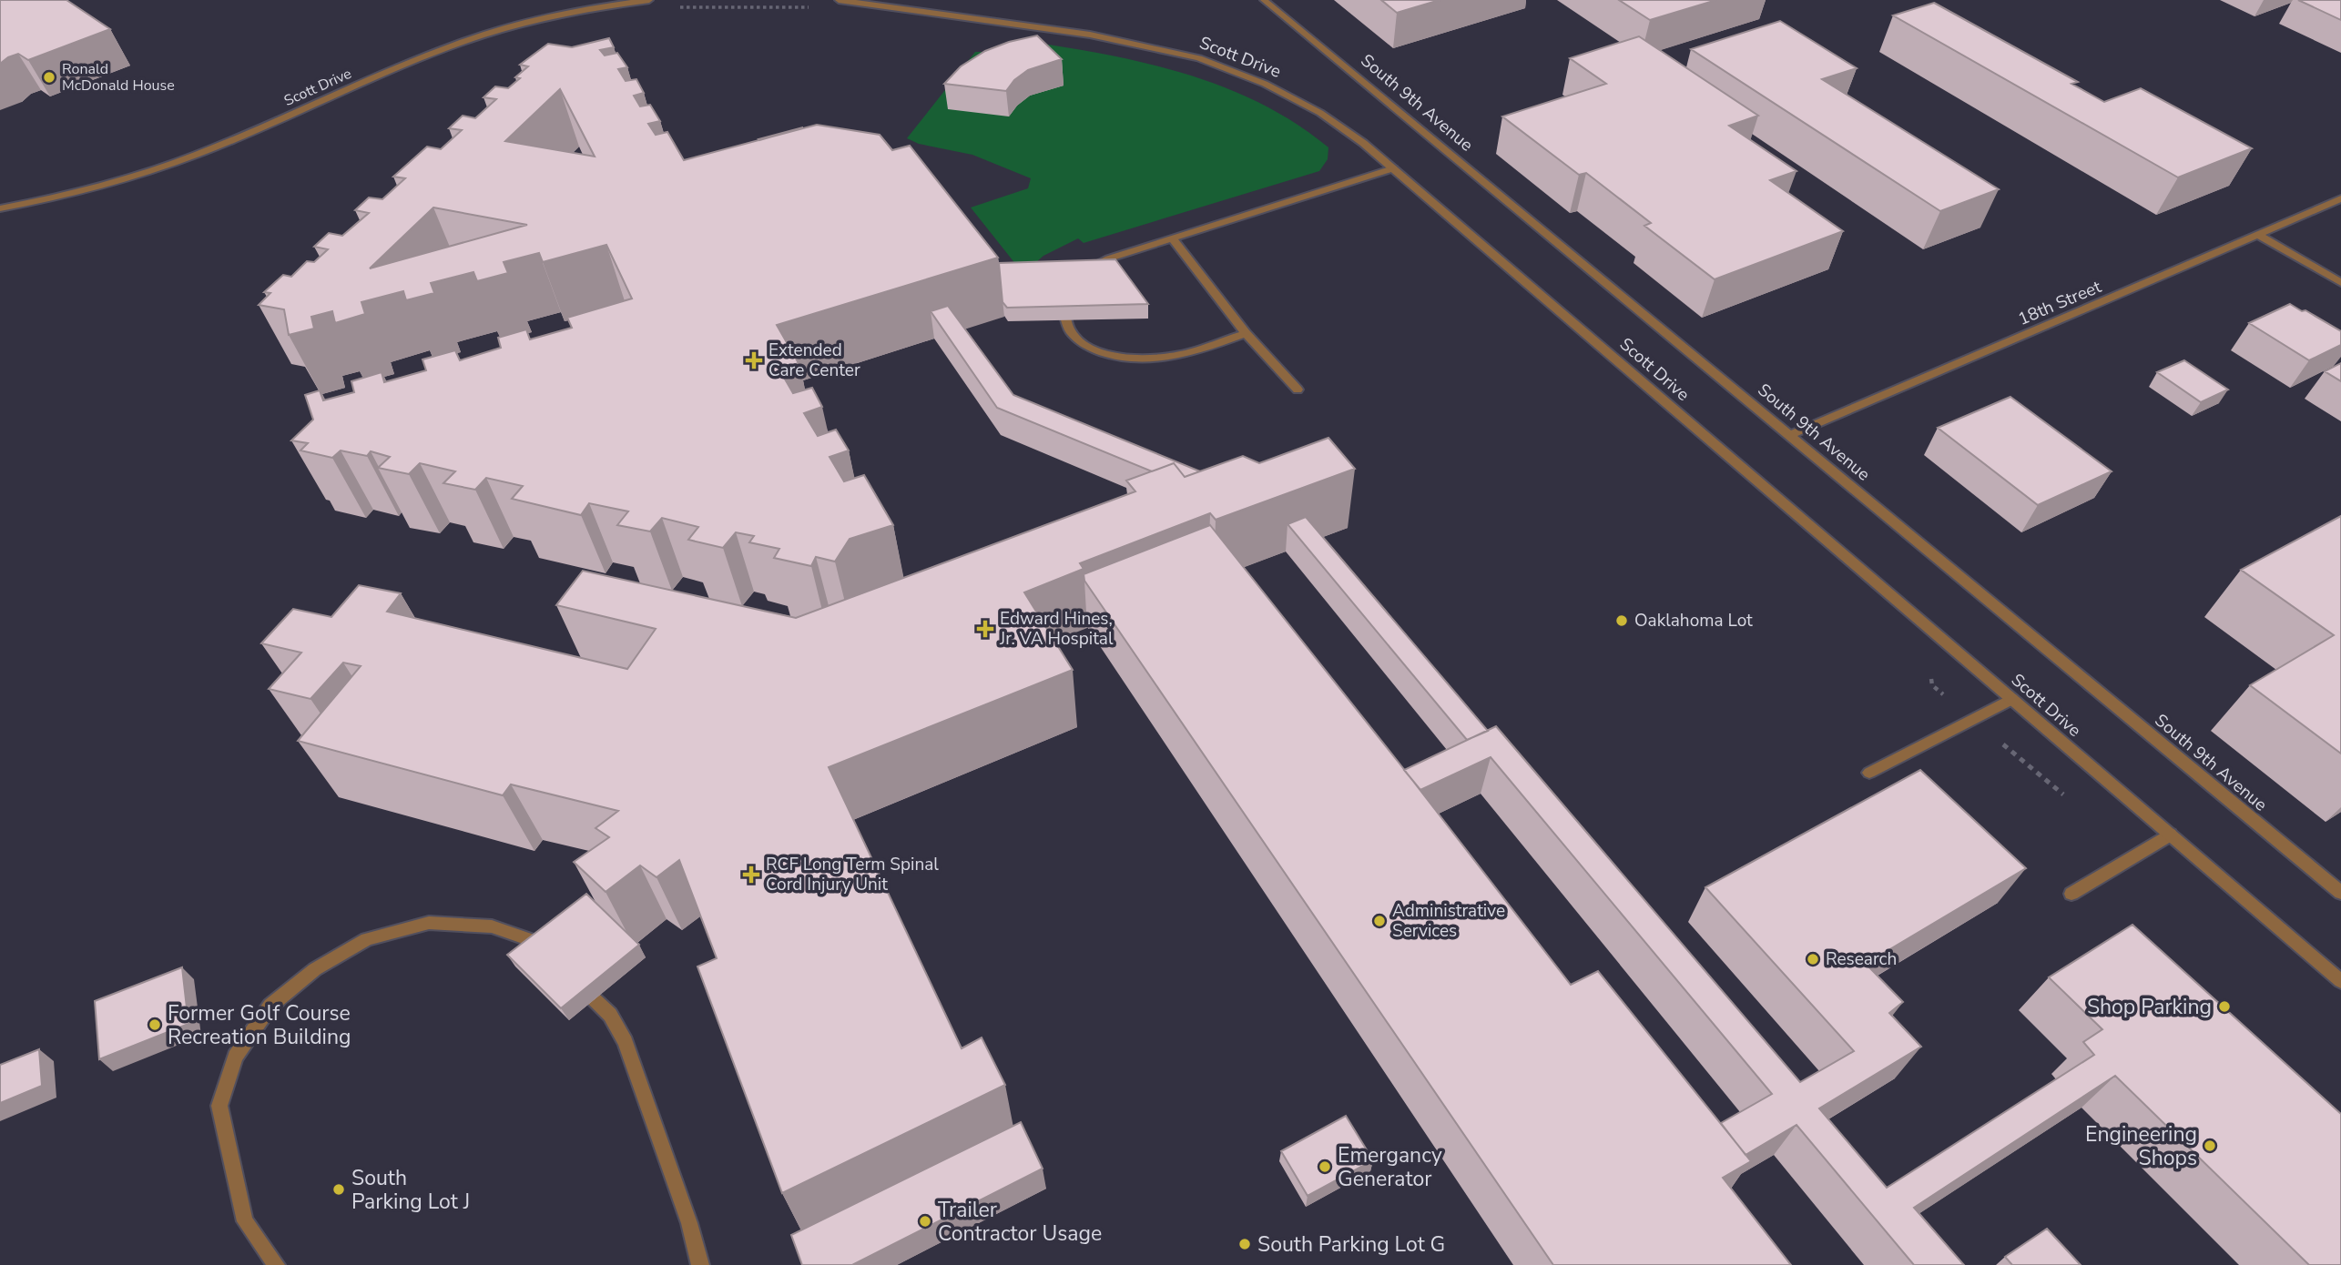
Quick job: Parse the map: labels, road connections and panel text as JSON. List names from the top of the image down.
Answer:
{
  "streets": {
    "street": ["Scott Drive", "South 9th Avenue", "18th Street"]
  },
  "crossings": [
    ["South 9th Avenue", "18th Street"]
  ],
  "places": {
    "other": [
      "Ronald McDonald House",
      "Oaklahoma Lot",
      "Administrative Services",
      "Research",
      "Shop Parking",
      "Former Golf Course Recreation Building",
      "Engineering Shops",
      "Emergancy Generator",
      "South Parking Lot J",
      "Trailer Contractor Usage",
      "South Parking Lot G"
    ],
    "health": ["Extended Care Center", "Edward Hines, Jr. VA Hospital", "RCF Long Term Spinal Cord Injury Unit"]
  }
}
